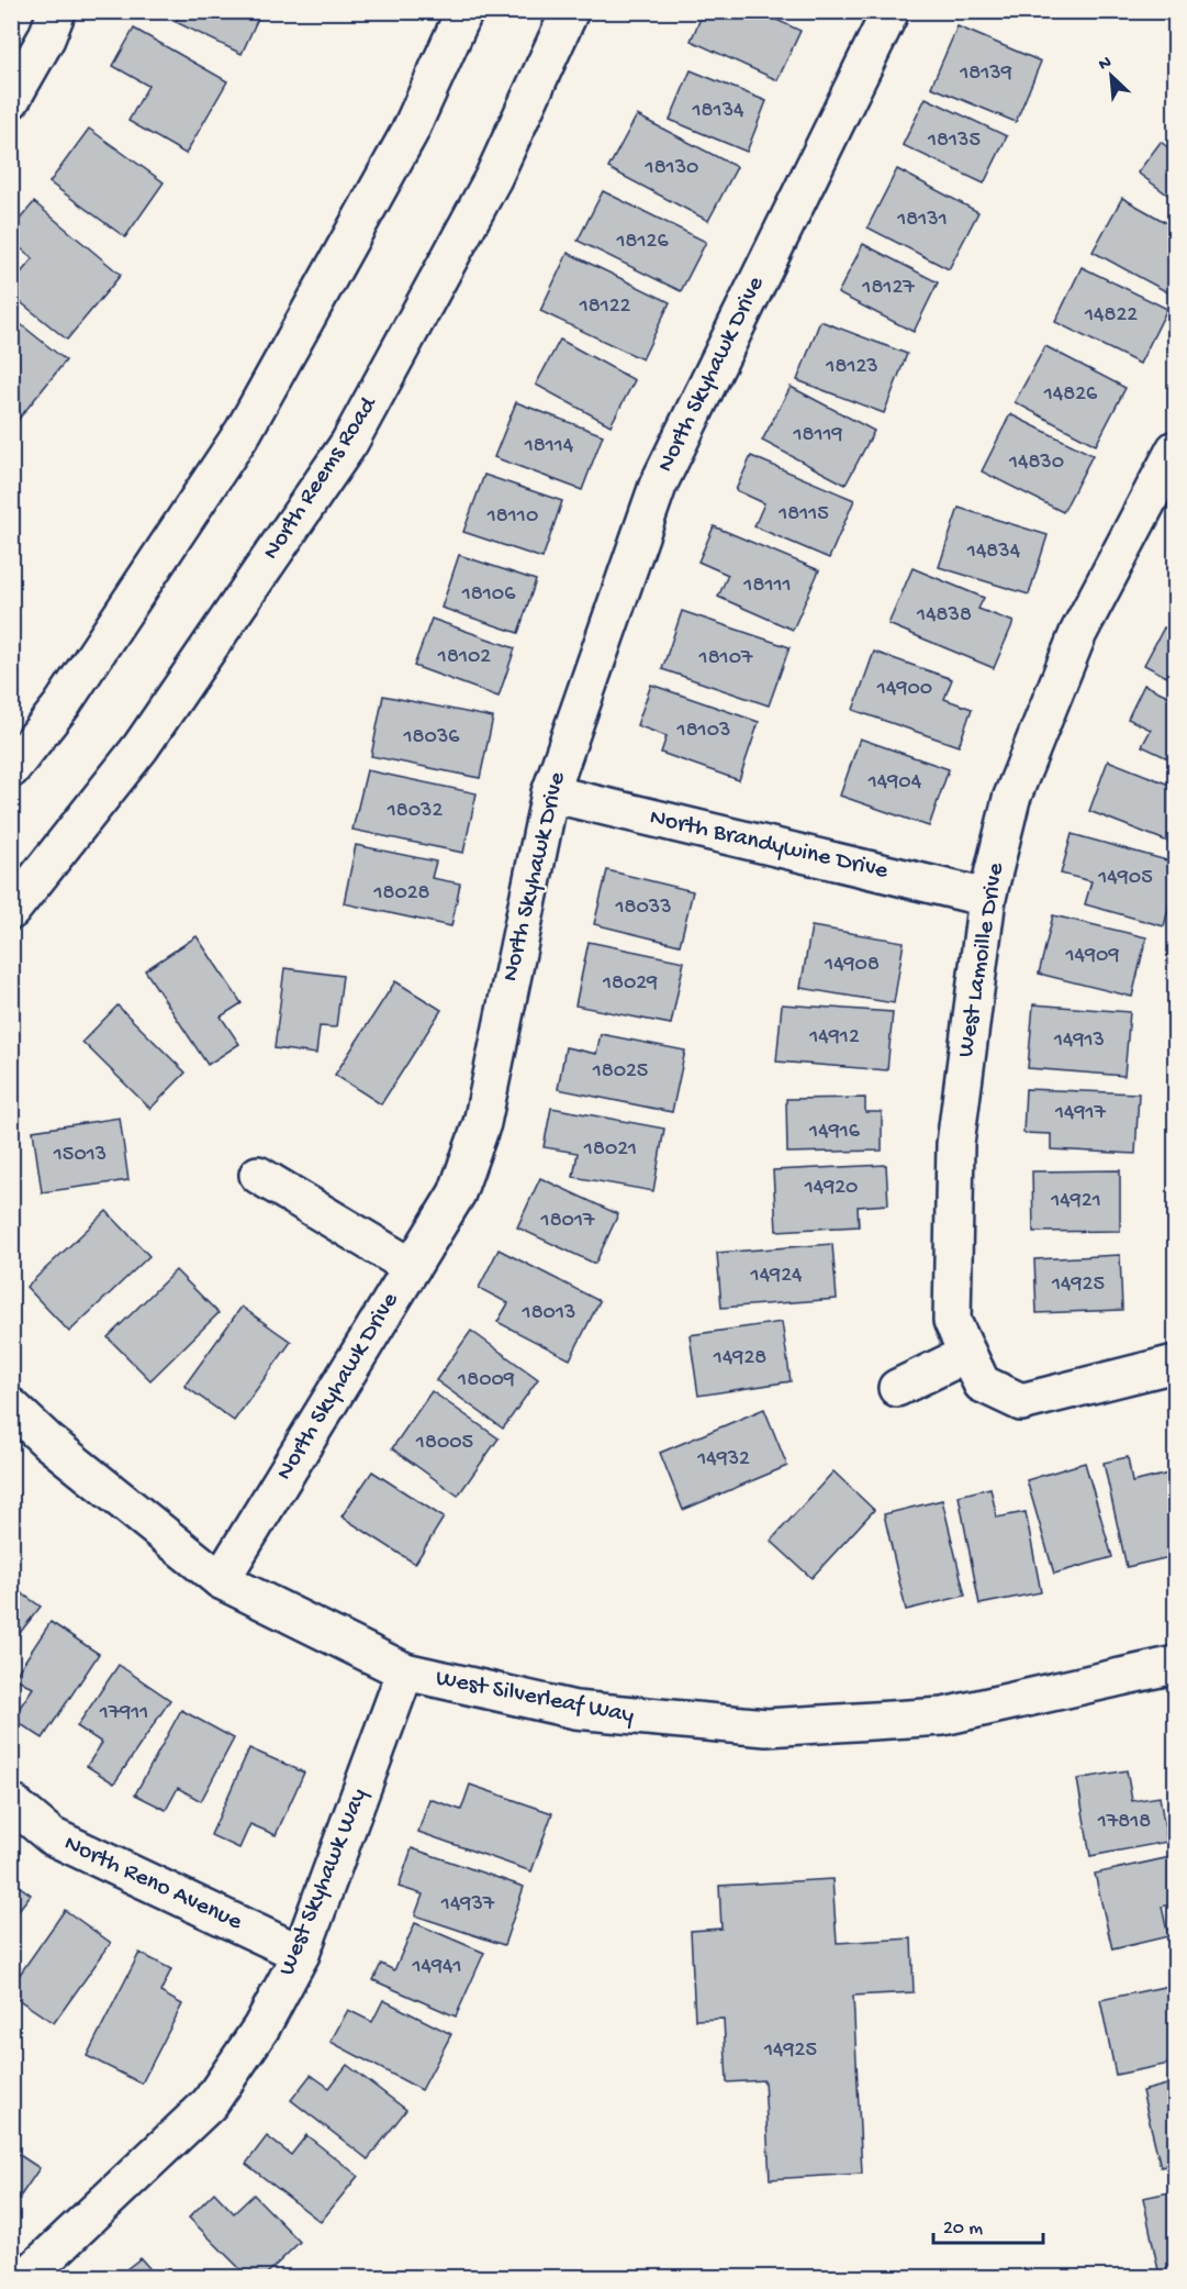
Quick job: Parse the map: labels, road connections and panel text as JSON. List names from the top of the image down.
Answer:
{
  "streets": {
    "street": [
      "North Skyhawk Drive",
      "North Reems Road",
      "North Brandywine Drive",
      "West Lamoille Drive",
      "West Silverleaf Way",
      "West Skyhawk Way",
      "North Reno Avenue"
    ]
  },
  "crossings": [
    ["North Skyhawk Drive", "North Brandywine Drive"],
    ["North Skyhawk Drive", "West Silverleaf Way"],
    ["North Brandywine Drive", "West Lamoille Drive"],
    ["West Silverleaf Way", "West Skyhawk Way"],
    ["West Skyhawk Way", "North Reno Avenue"]
  ],
  "house_numbers": [
    "18139",
    "18134",
    "18135",
    "18130",
    "18131",
    "18126",
    "18127",
    "18122",
    "14822",
    "18123",
    "14826",
    "18119",
    "18114",
    "14830",
    "18115",
    "18110",
    "14834",
    "18111",
    "18106",
    "14838",
    "18102",
    "18107",
    "14900",
    "18103",
    "18036",
    "14904",
    "18032",
    "14905",
    "18028",
    "18033",
    "14909",
    "14908",
    "18029",
    "14912",
    "14913",
    "18025",
    "14917",
    "14916",
    "18021",
    "15013",
    "14920",
    "14921",
    "18017",
    "14924",
    "14925",
    "18013",
    "14928",
    "18009",
    "18005",
    "14932",
    "17911",
    "17818",
    "14937",
    "14941",
    "14925"
  ],
  "scale_bar": "20 m",
  "north": "top left"
}
